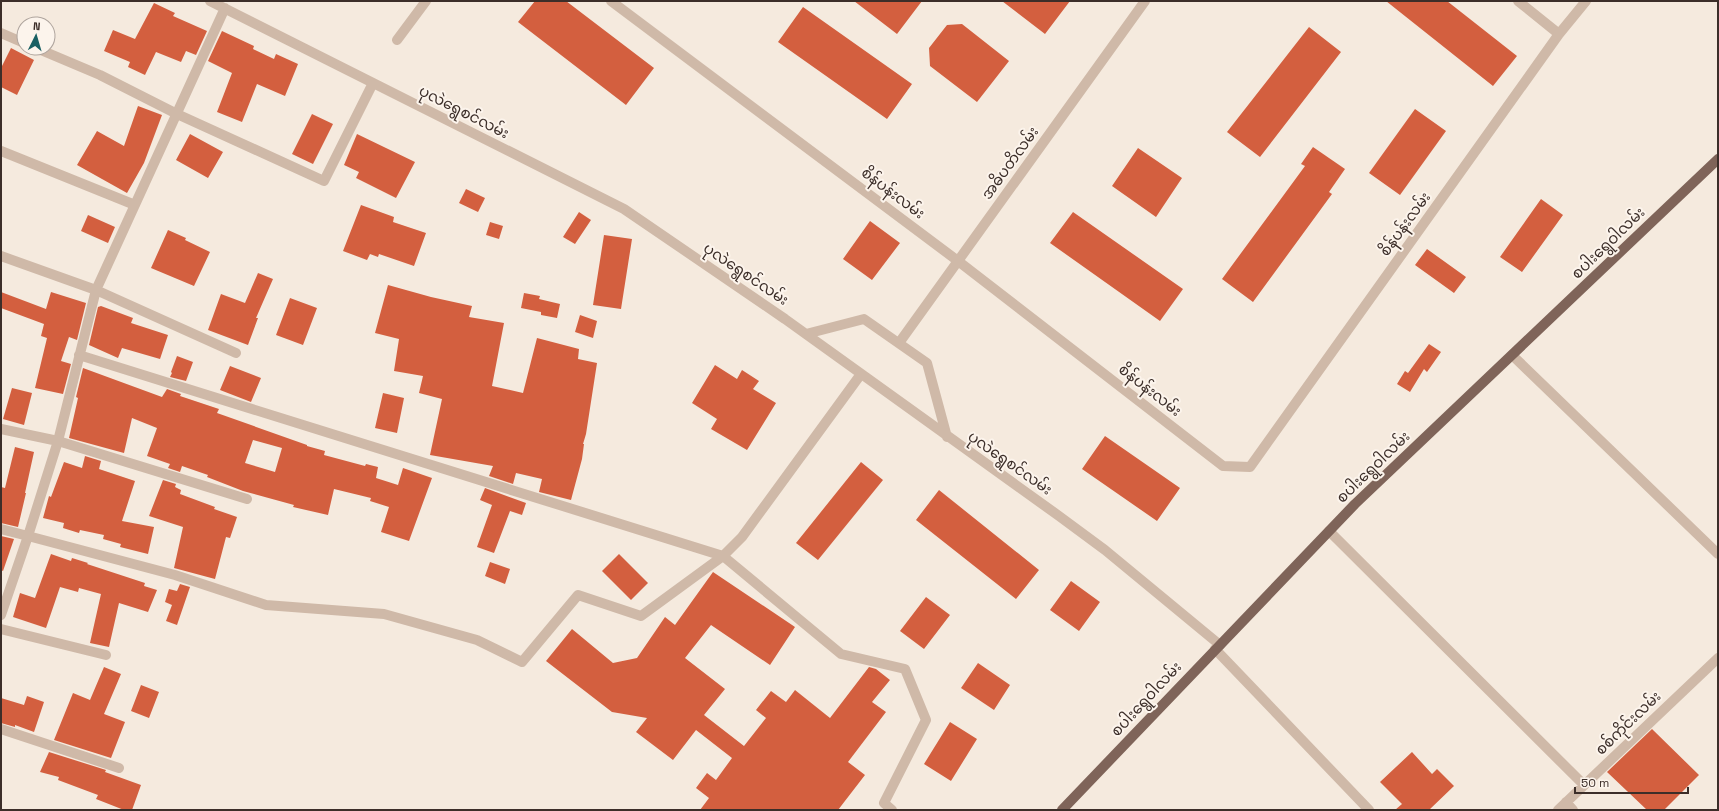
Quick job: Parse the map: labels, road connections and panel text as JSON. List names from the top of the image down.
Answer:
{
  "streets": {
    "main road": ["စပါးရွေဝါလမ်း"],
    "street": [
      "ပုလဲရွေစင်လမ်း",
      "အဓိပတိလမ်း",
      "စိန်ပန်းလမ်း",
      "စစ်ကိုင်းလမ်း"
    ]
  },
  "crossings": [
    ["ပုလဲရွေစင်လမ်း", "စပါးရွေဝါလမ်း"],
    ["အဓိပတိလမ်း", "စိန်ပန်းလမ်း"]
  ],
  "scale_bar": "50 m",
  "north": "top"
}
